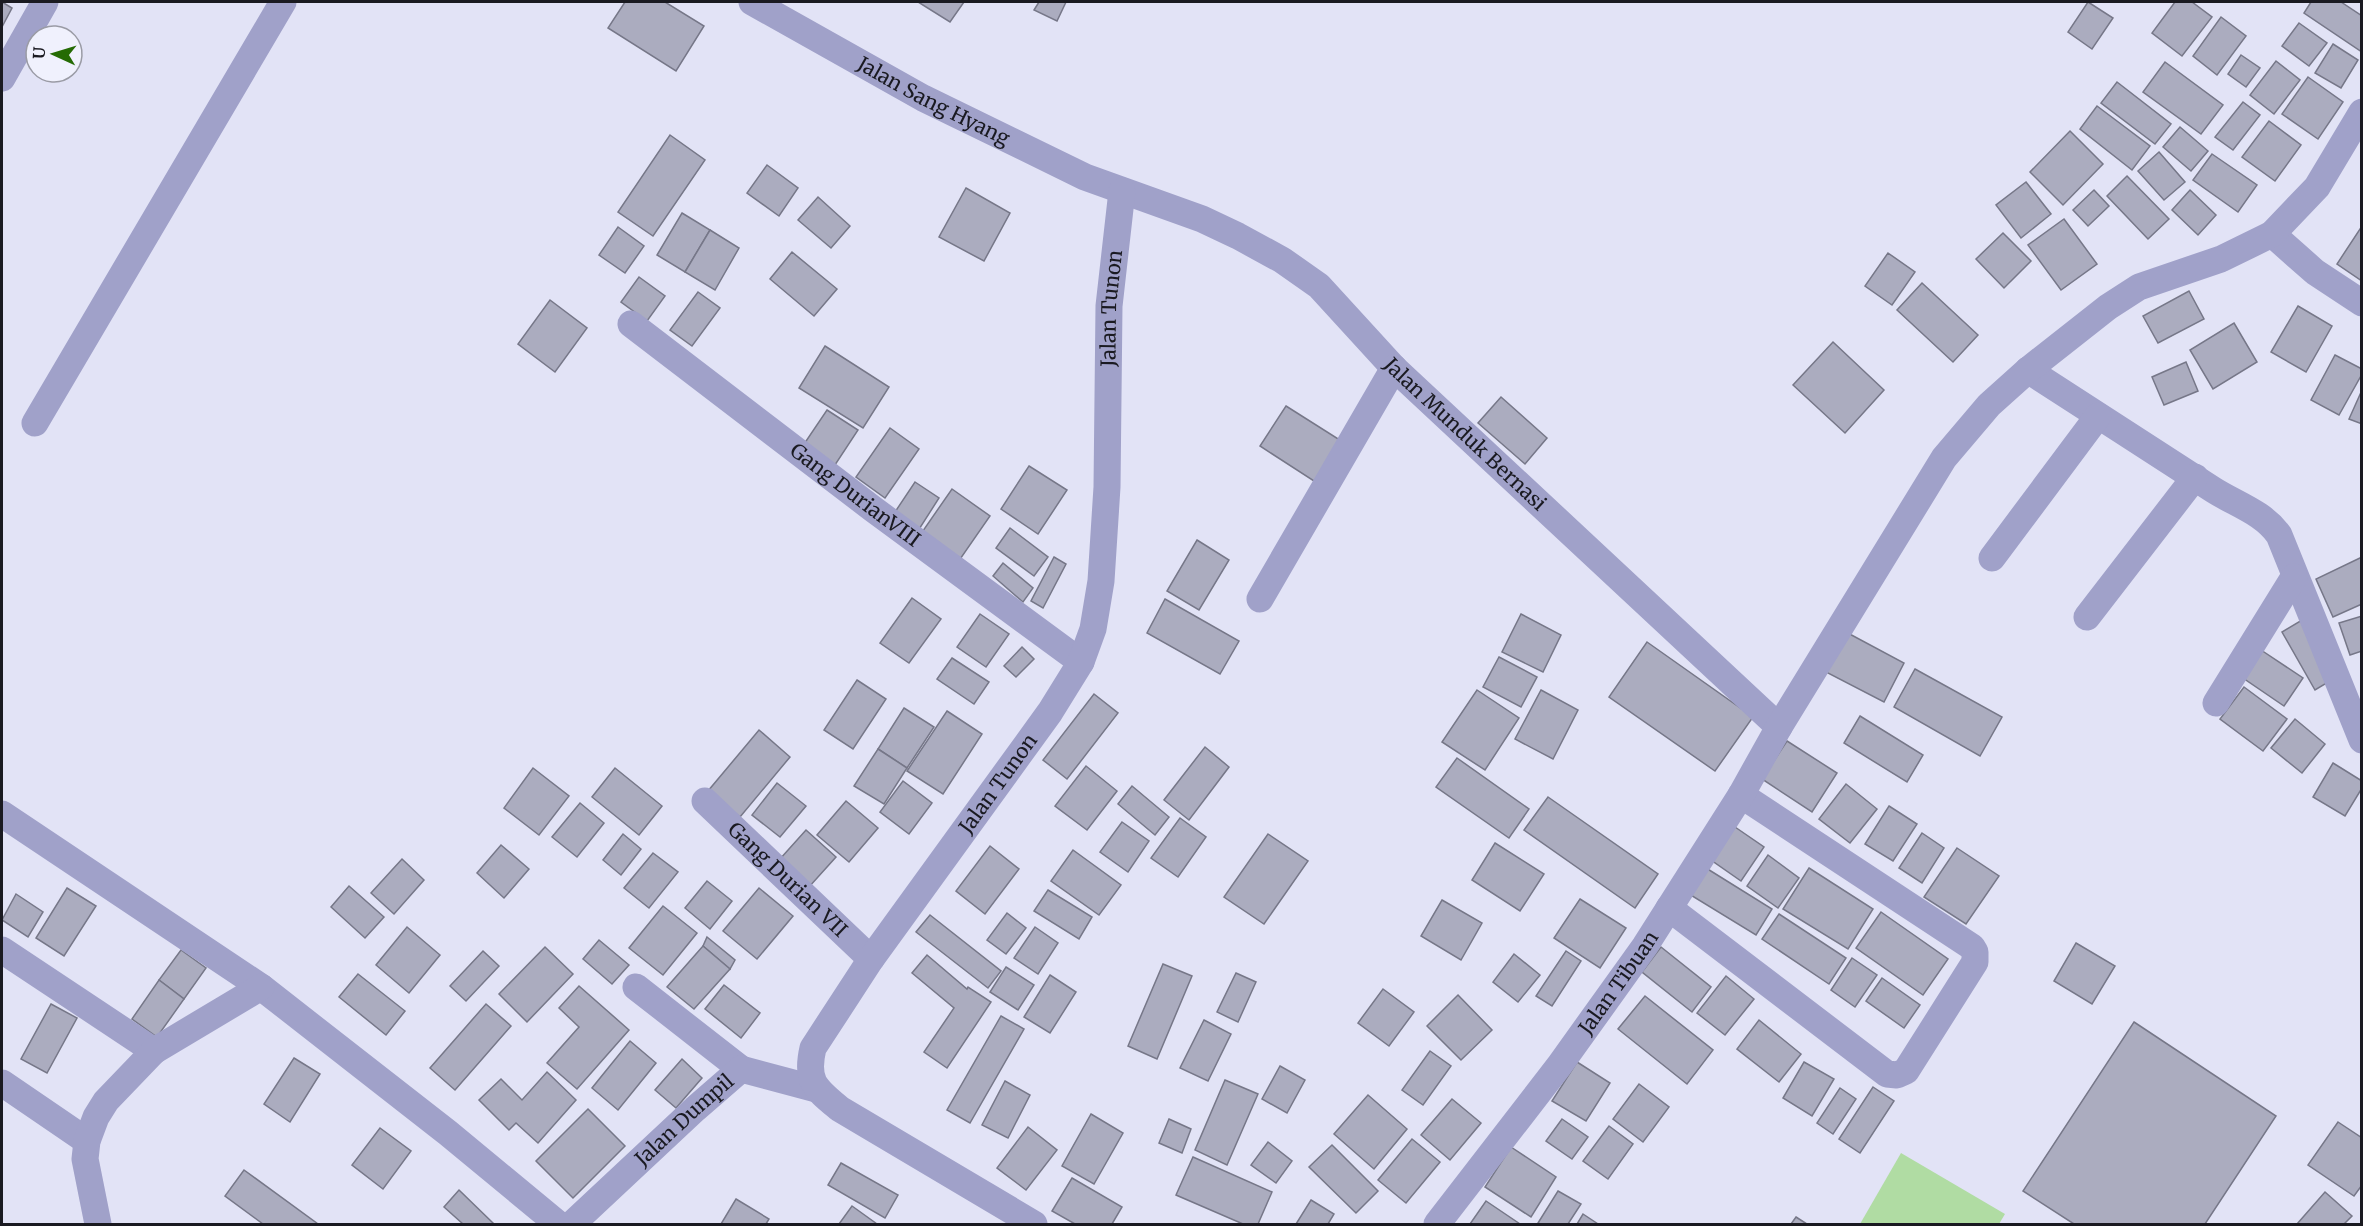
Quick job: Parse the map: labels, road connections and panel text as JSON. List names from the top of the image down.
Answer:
{
  "streets": {
    "street": [
      "Jalan Sang Hyang",
      "Jalan Tunon",
      "Jalan Munduk Bernasi",
      "Gang DurianVIII",
      "Gang Durian VII",
      "Jalan Tibuan",
      "Jalan Dumpil"
    ]
  },
  "crossings": [
    ["Jalan Sang Hyang", "Jalan Tunon"],
    ["Jalan Sang Hyang", "Jalan Munduk Bernasi"],
    ["Jalan Tunon", "Jalan Munduk Bernasi"],
    ["Jalan Tunon", "Gang DurianVIII"],
    ["Jalan Tunon", "Gang Durian VII"],
    ["Jalan Tunon", "Jalan Dumpil"],
    ["Jalan Munduk Bernasi", "Jalan Tibuan"]
  ],
  "north": "left"
}
